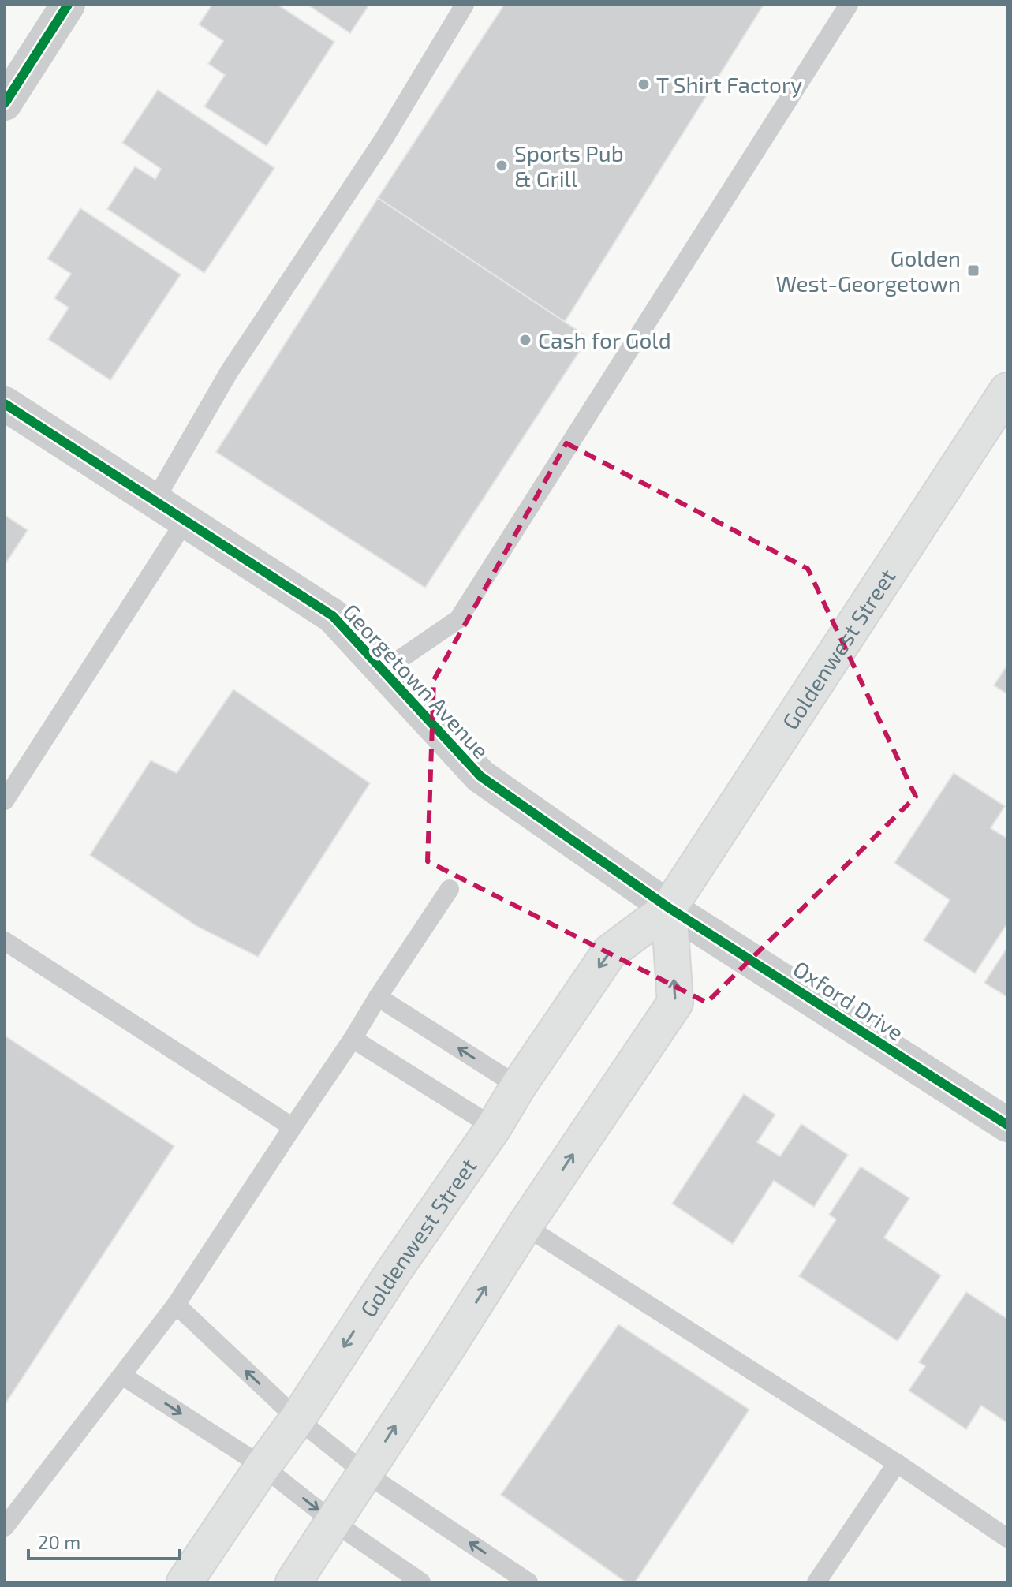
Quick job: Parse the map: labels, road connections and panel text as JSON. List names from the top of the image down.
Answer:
{
  "streets": {
    "main road": ["Goldenwest Street"],
    "street": ["Georgetown Avenue", "Oxford Drive"]
  },
  "crossings": [
    ["Goldenwest Street", "Georgetown Avenue"],
    ["Goldenwest Street", "Oxford Drive"],
    ["Georgetown Avenue", "Oxford Drive"]
  ],
  "places": {
    "other": ["T Shirt Factory", "Sports Pub & Grill", "Cash for Gold"],
    "transit": ["Golden West-Georgetown"]
  },
  "scale_bar": "20 m"
}
